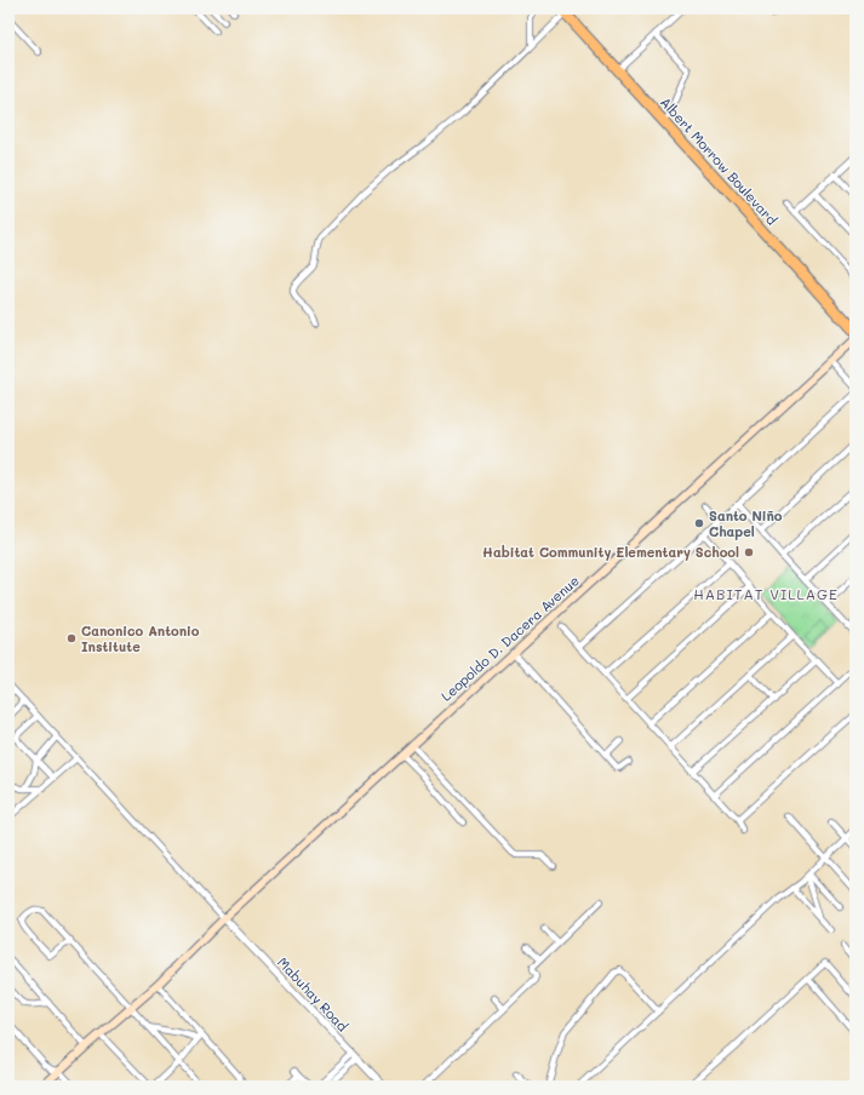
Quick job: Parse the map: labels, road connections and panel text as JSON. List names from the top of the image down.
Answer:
{
  "streets": {
    "highway": ["Albert Morrow Boulevard"],
    "main road": ["Leopoldo D. Dacera Avenue"],
    "street": ["Mabuhay Road"]
  },
  "crossings": [
    ["Leopoldo D. Dacera Avenue", "Mabuhay Road"]
  ],
  "districts": ["HABITAT VILLAGE"],
  "places": ["Santo Niño Chapel", "Habitat Community Elementary School", "Canonico Antonio Institute"]
}
